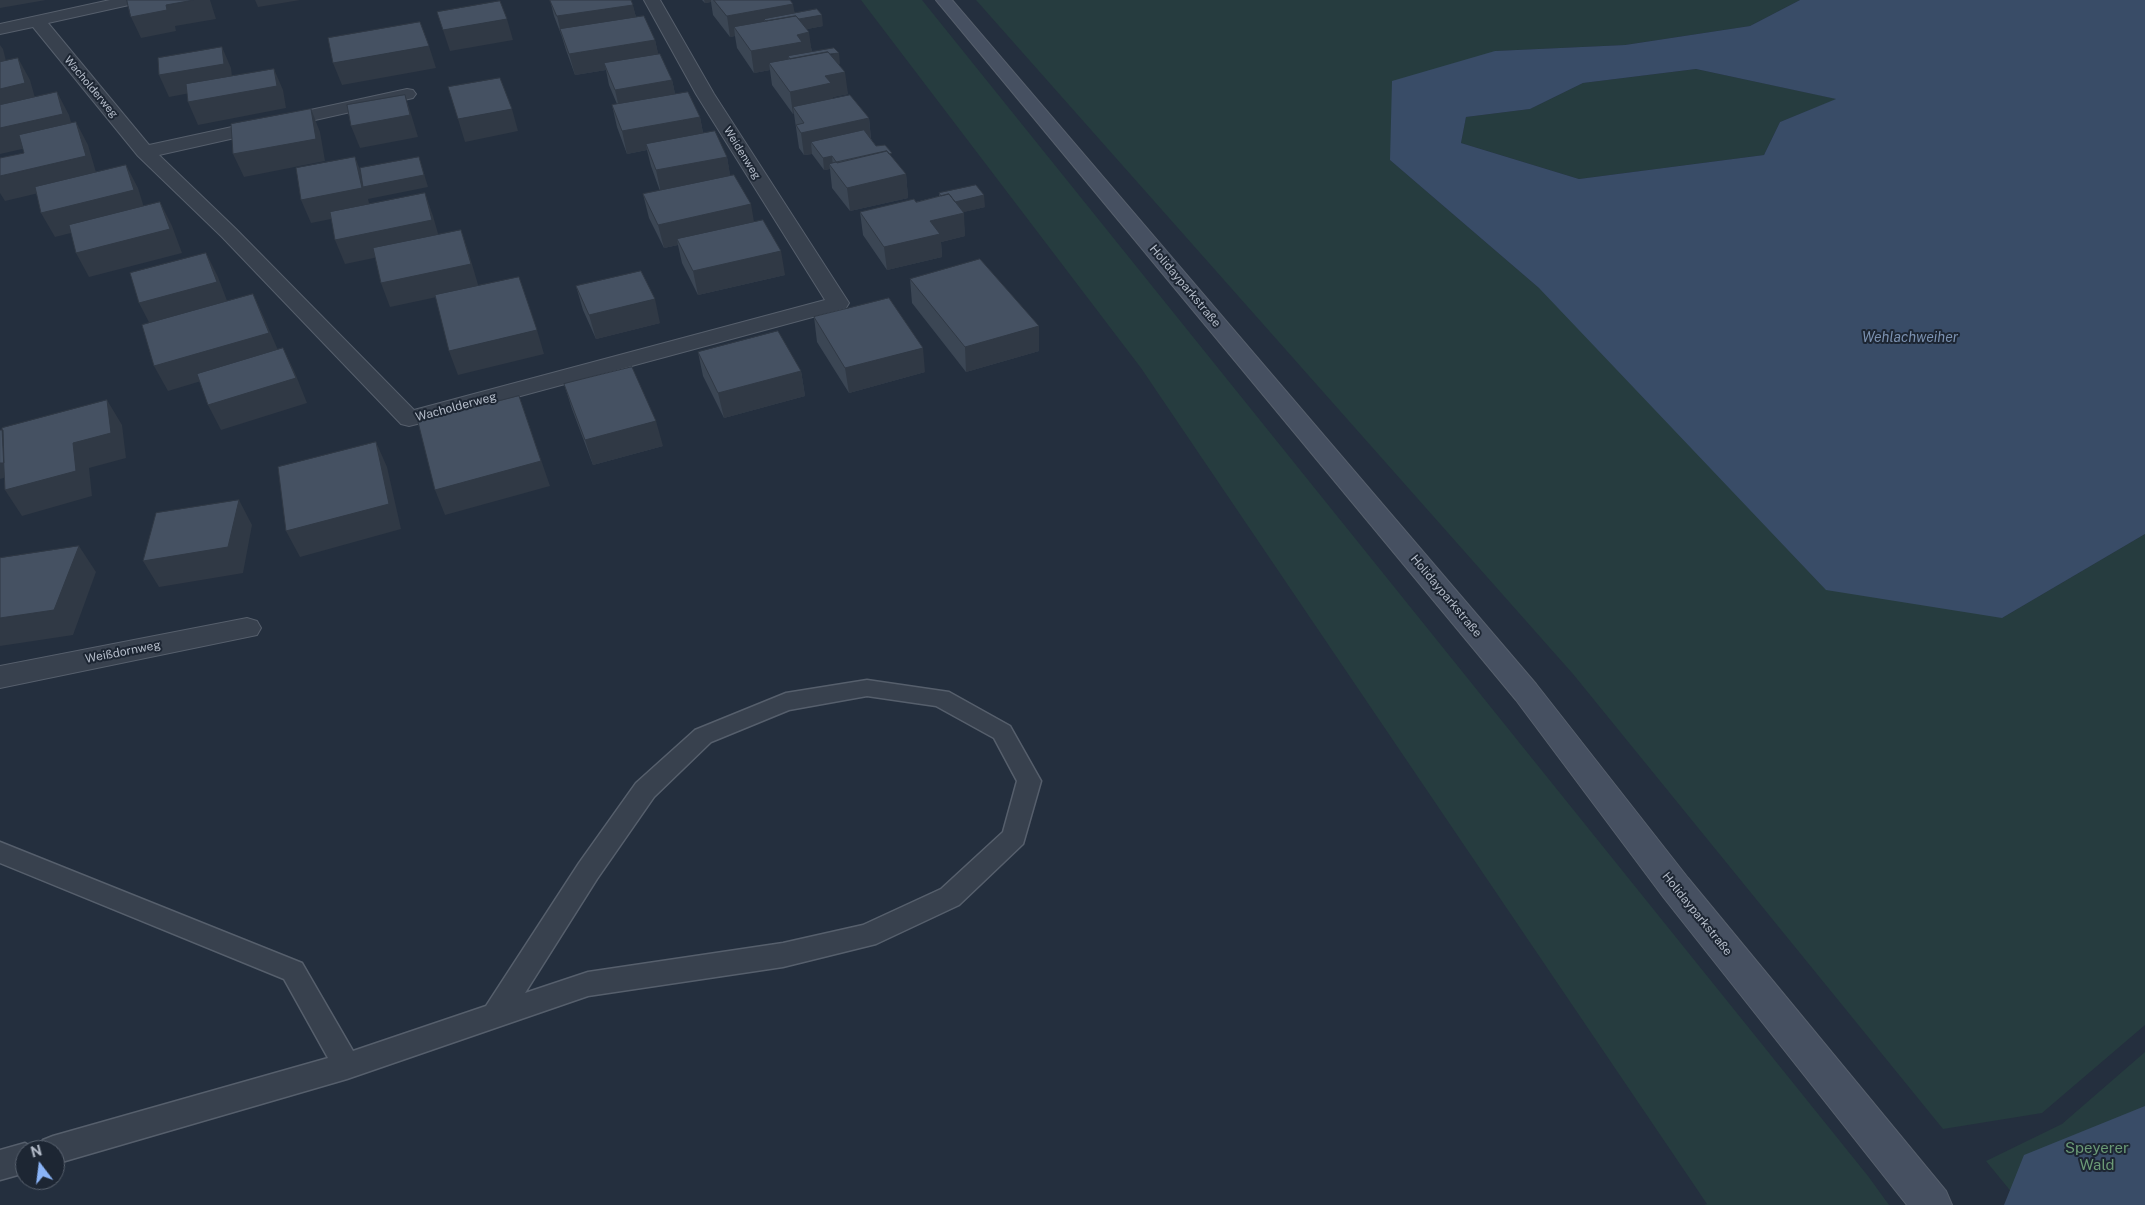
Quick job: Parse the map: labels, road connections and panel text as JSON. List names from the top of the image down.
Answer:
{
  "streets": {
    "main road": ["Holidayparkstraße"],
    "street": ["Wacholderweg", "Weidenweg", "Weißdornweg"]
  },
  "crossings": [
    ["Wacholderweg", "Weidenweg"]
  ],
  "water": ["Wehlachweiher"],
  "parks": ["Speyerer Wald"],
  "north": "top"
}
